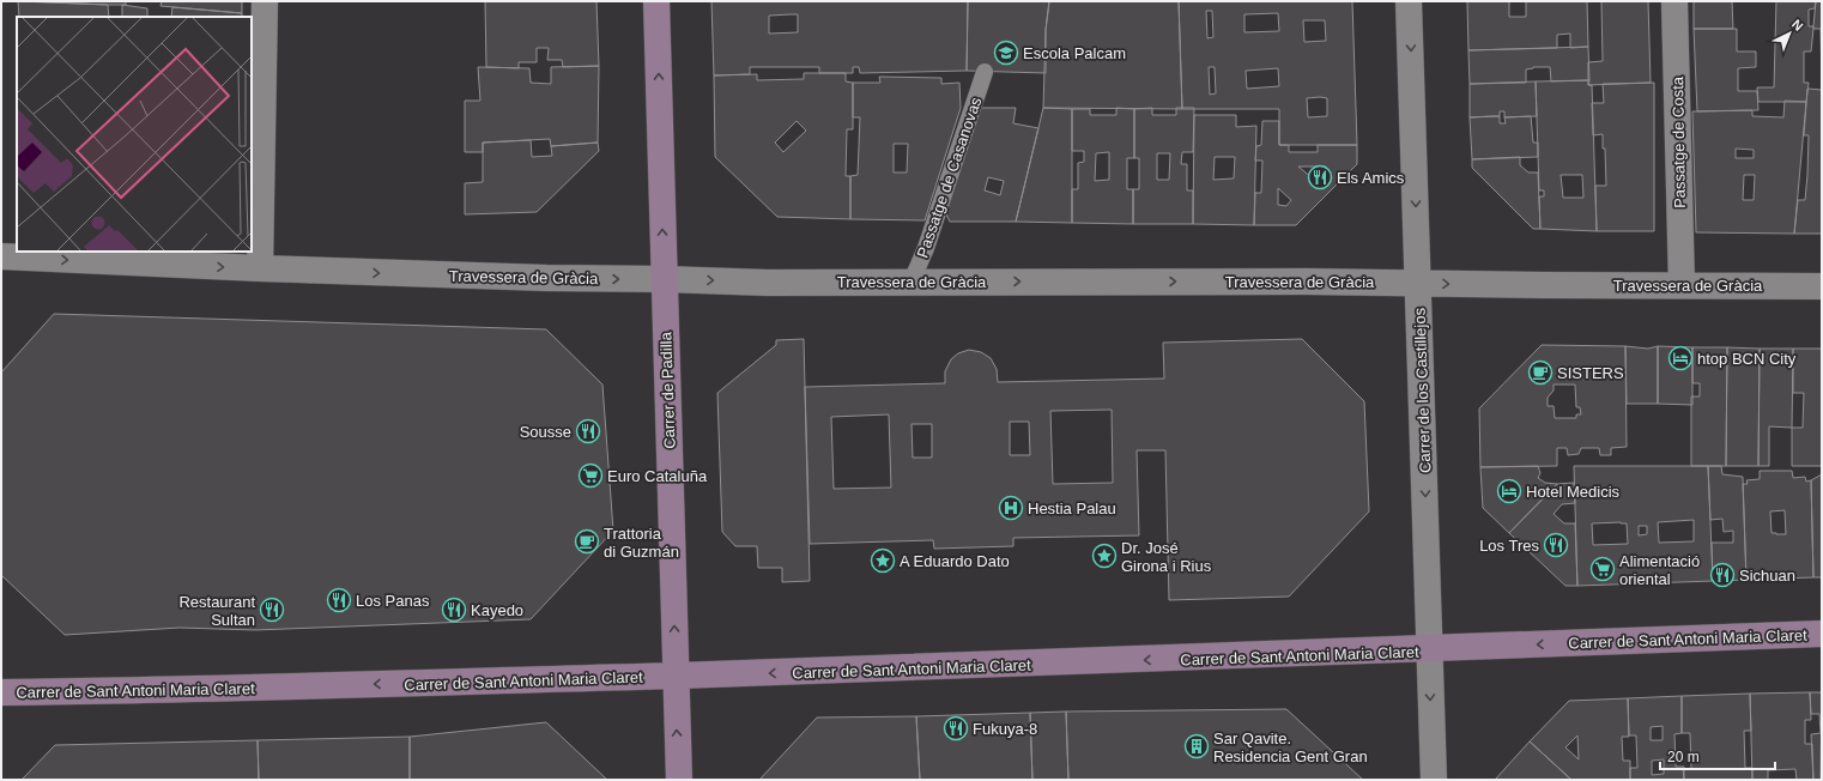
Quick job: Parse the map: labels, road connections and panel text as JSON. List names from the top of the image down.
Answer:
{
  "streets": {
    "main road": ["Carrer de Padilla", "Carrer de Sant Antoni Maria Claret"],
    "street": ["Passatge de Costa", "Travessera de Gràcia", "Carrer de los Castillejos"],
    "lane": ["Passatge de Casanovas"]
  },
  "crossings": [
    ["Passatge de Costa", "Travessera de Gràcia"],
    ["Passatge de Casanovas", "Travessera de Gràcia"],
    ["Travessera de Gràcia", "Carrer de Padilla"],
    ["Travessera de Gràcia", "Carrer de los Castillejos"],
    ["Carrer de Padilla", "Carrer de Sant Antoni Maria Claret"],
    ["Carrer de los Castillejos", "Carrer de Sant Antoni Maria Claret"]
  ],
  "one_way": [
    "Travessera de Gràcia",
    "Carrer de Padilla",
    "Carrer de los Castillejos",
    "Carrer de Sant Antoni Maria Claret"
  ],
  "places": {
    "school or university": ["Escola Palcam"],
    "restaurant": [
      "Els Amics",
      "Sousse",
      "Los Tres",
      "Sichuan",
      "Los Panas",
      "Restaurant Sultan",
      "Kayedo",
      "Fukuya-8"
    ],
    "hotel": ["htop BCN City", "Hotel Medicis"],
    "cafe": ["SISTERS", "Trattoria di Guzmán"],
    "supermarket": ["Euro Cataluña", "Alimentació oriental"],
    "hospital": ["Hestia Palau"],
    "place": ["Dr. José Girona i Rius", "A Eduardo Dato"],
    "building": ["Sar Qavite. Residencia Gent Gran"]
  },
  "scale_bar": "20 m",
  "north": "top right"
}
